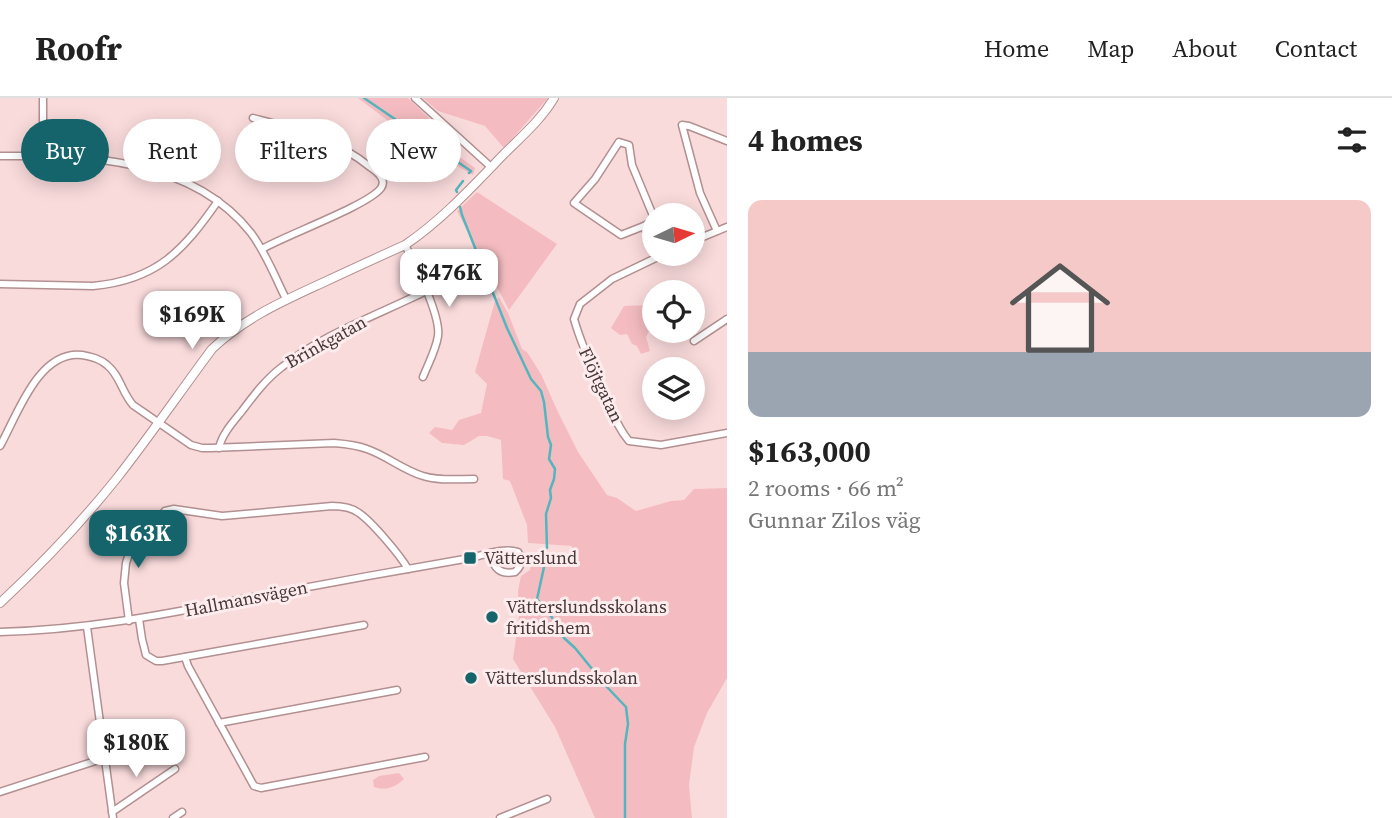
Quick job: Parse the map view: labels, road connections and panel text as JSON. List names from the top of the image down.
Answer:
{
  "streets": {
    "street": ["Brinkgatan", "Flöjtgatan", "Hallmansvägen"]
  },
  "places": {
    "transit": ["Vätterslund"],
    "other": ["Vätterslundsskolans fritidshem", "Vätterslundsskolan"]
  },
  "north": "right",
  "page": {
    "header": "Roofr",
    "nav": [
      "Home",
      "Map",
      "About",
      "Contact"
    ],
    "heading": "4 homes",
    "chip": [
      "Buy",
      "Rent",
      "Filters",
      "New"
    ],
    "list": [
      {
        "name": "$163,000",
        "note": "2 rooms · 66 m² · Gunnar Zilos väg"
      }
    ],
    "price": [
      "$476K",
      "$169K",
      "$163K",
      "$180K"
    ]
  }
}
